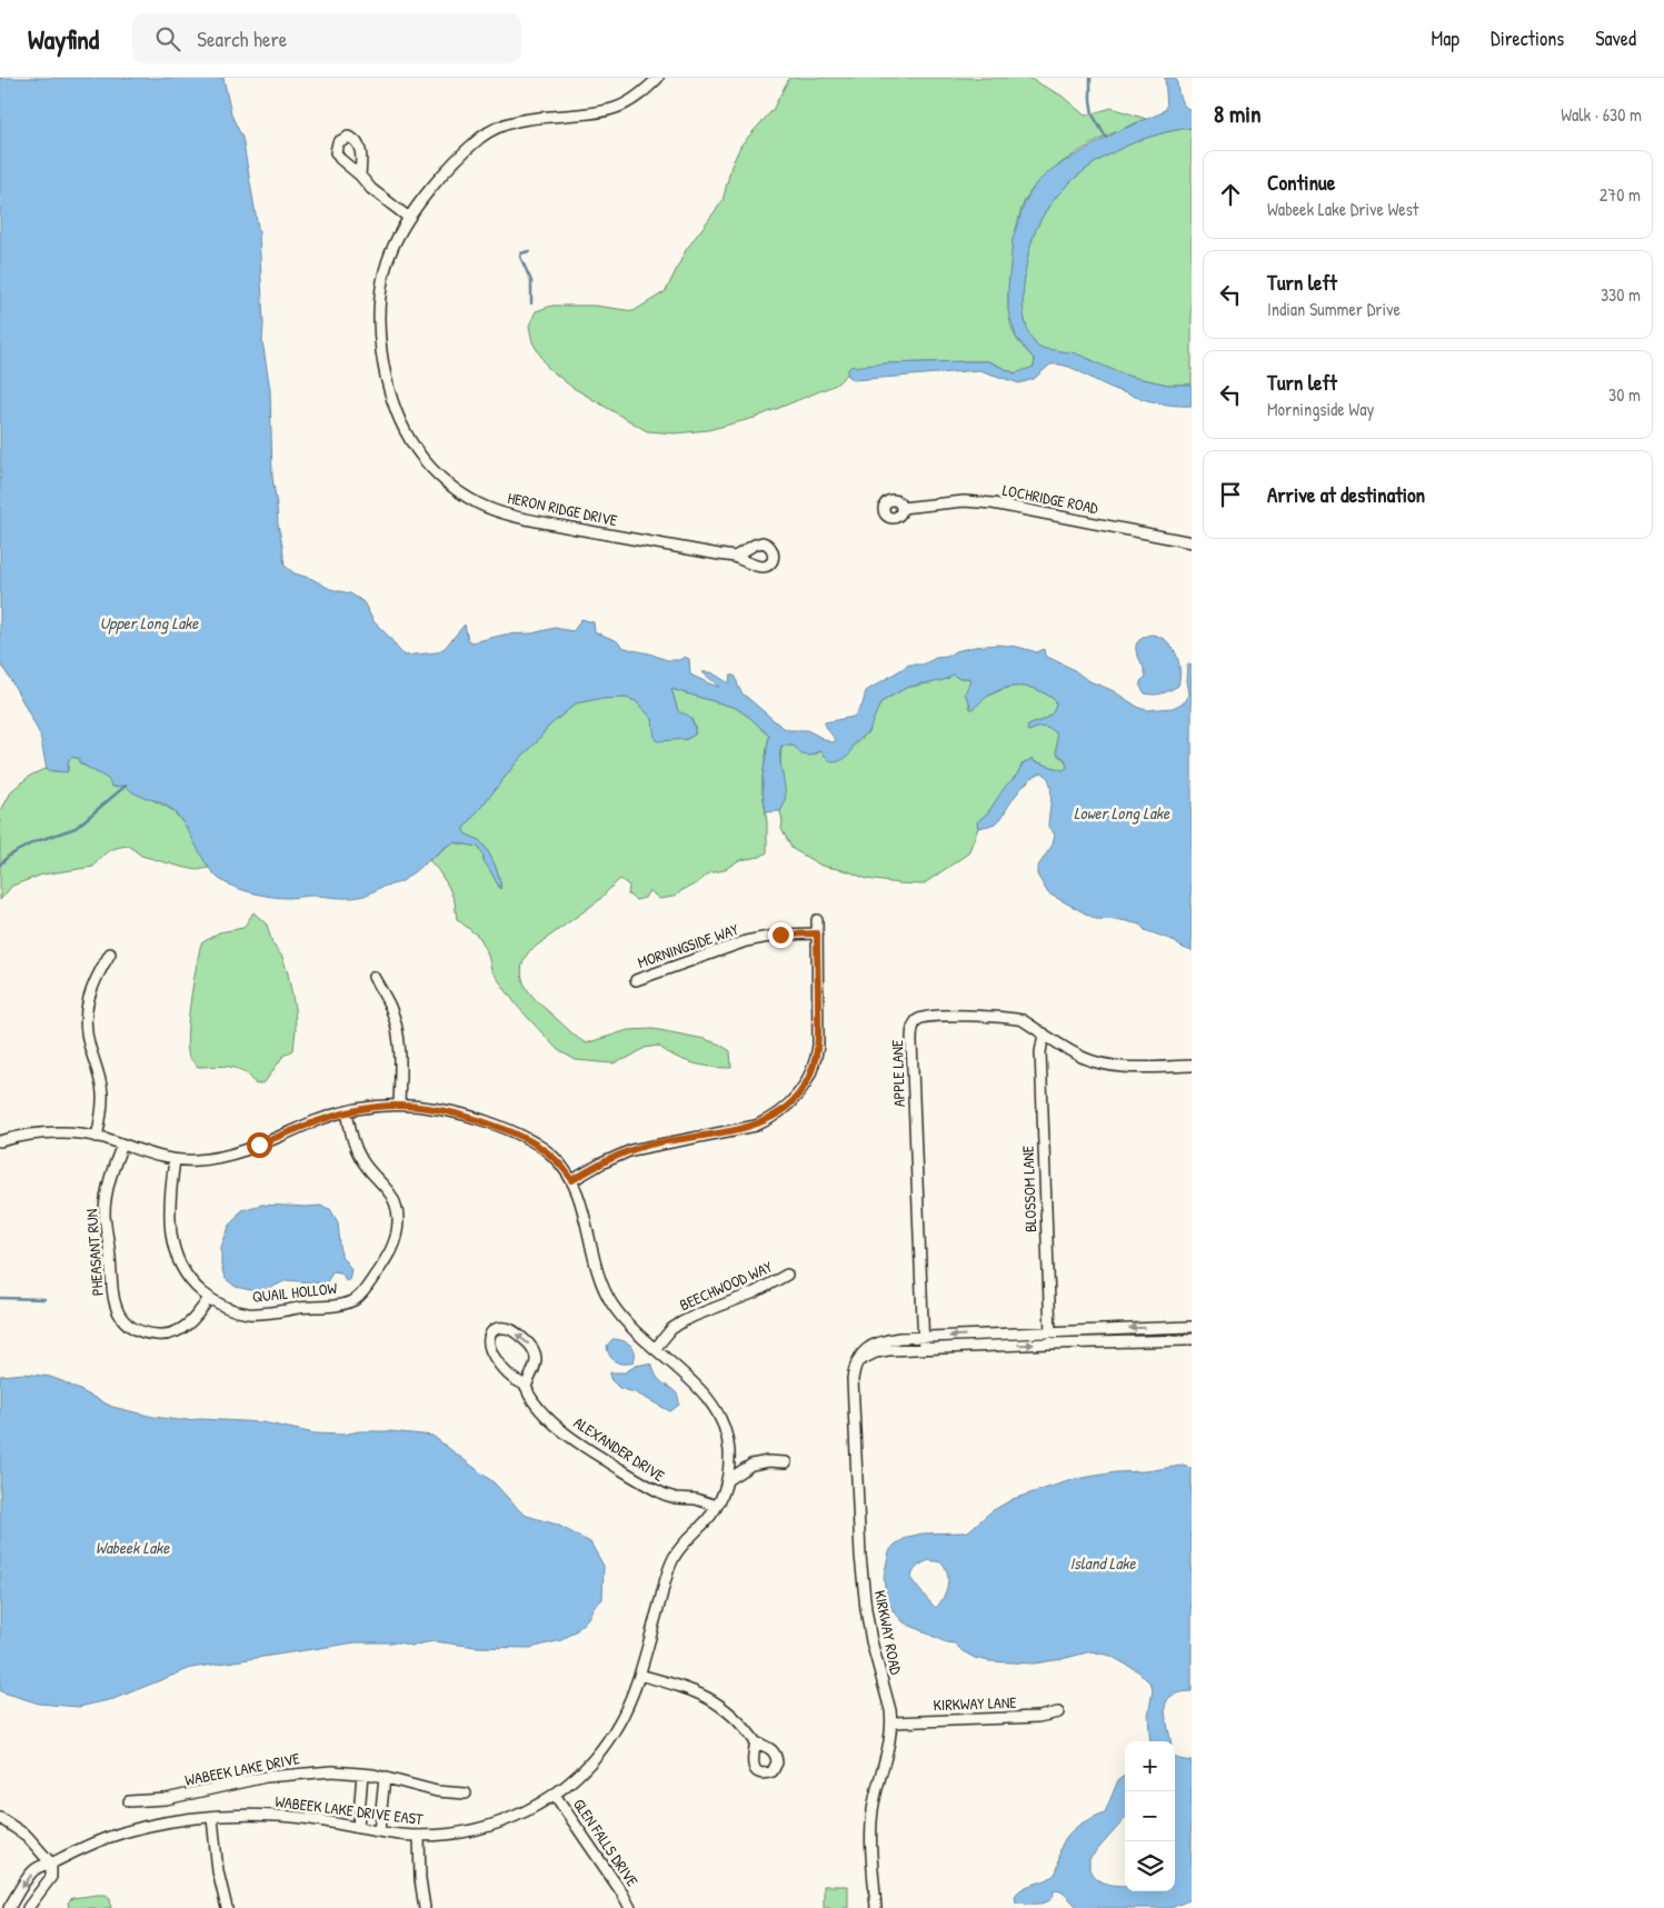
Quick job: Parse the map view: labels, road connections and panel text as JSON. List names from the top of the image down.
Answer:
{
  "streets": {
    "street": [
      "LOCHRIDGE ROAD",
      "HERON RIDGE DRIVE",
      "MORNINGSIDE WAY",
      "APPLE LANE",
      "BLOSSOM LANE",
      "PHEASANT RUN",
      "BEECHWOOD WAY",
      "QUAIL HOLLOW",
      "ALEXANDER DRIVE",
      "KIRKWAY ROAD",
      "KIRKWAY LANE",
      "WABEEK LAKE DRIVE",
      "WABEEK LAKE DRIVE EAST",
      "GLEN FALLS DRIVE"
    ]
  },
  "crossings": [
    ["APPLE LANE", "BLOSSOM LANE"],
    ["PHEASANT RUN", "QUAIL HOLLOW"],
    ["PHEASANT RUN", "WABEEK LAKE DRIVE EAST"],
    ["BEECHWOOD WAY", "WABEEK LAKE DRIVE EAST"],
    ["QUAIL HOLLOW", "WABEEK LAKE DRIVE EAST"],
    ["ALEXANDER DRIVE", "WABEEK LAKE DRIVE EAST"],
    ["KIRKWAY ROAD", "KIRKWAY LANE"],
    ["WABEEK LAKE DRIVE EAST", "GLEN FALLS DRIVE"]
  ],
  "water": [
    "Upper Long Lake",
    "Lower Long Lake",
    "Wabeek Lake",
    "Island Lake"
  ],
  "page": {
    "header": "Wayfind",
    "search": "Search here",
    "nav": ["Map", "Directions", "Saved"],
    "heading": ["8 min", "Walk · 630 m"],
    "list": [
      ["Continue", "Wabeek Lake Drive West", "270 m"],
      ["Turn left", "Indian Summer Drive", "330 m"],
      ["Turn left", "Morningside Way", "30 m"],
      "Arrive at destination"
    ],
    "map_buttons": ["+", "−"]
  }
}
